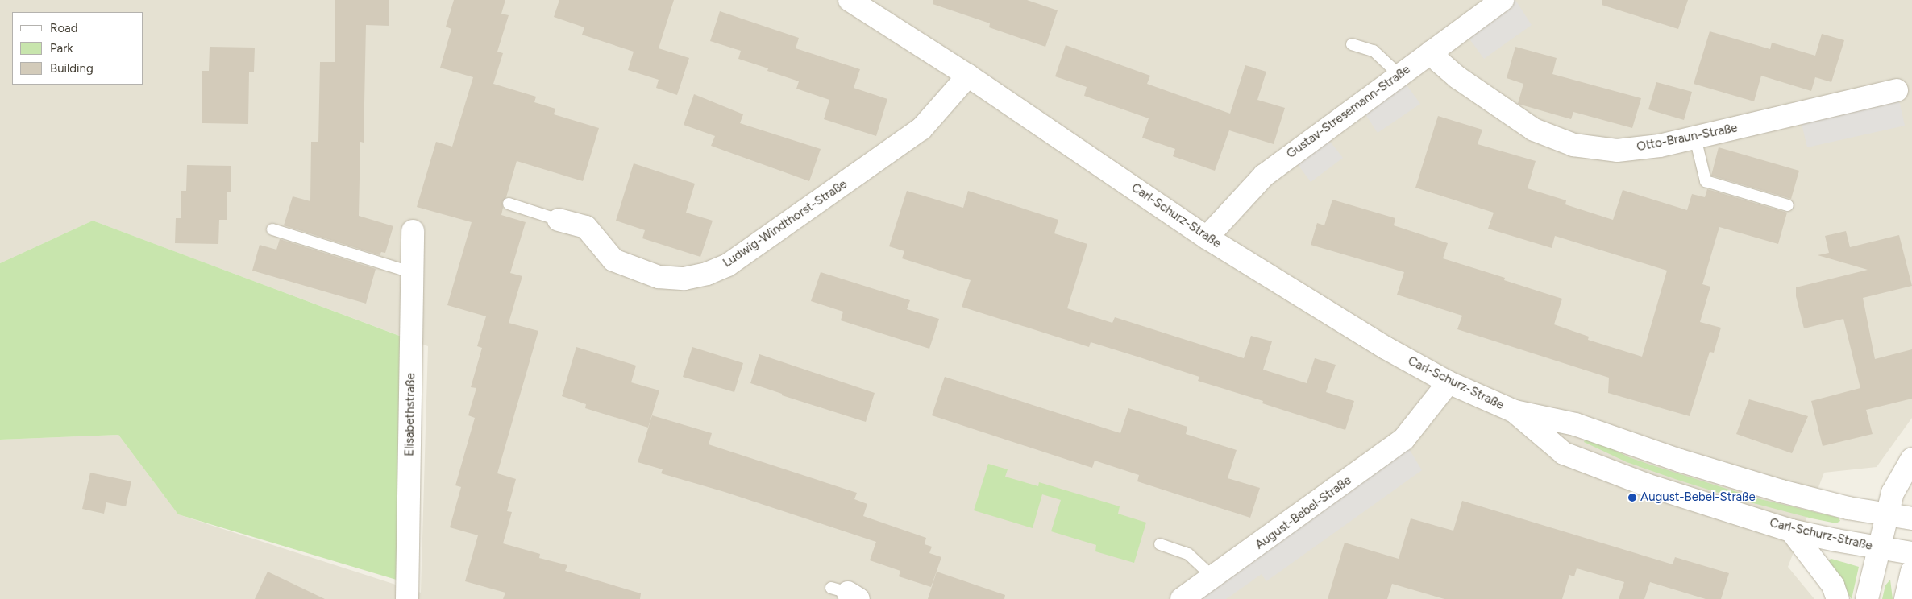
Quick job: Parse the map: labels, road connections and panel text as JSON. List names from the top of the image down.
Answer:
{
  "streets": {
    "street": [
      "Gustav-Stresemann-Straße",
      "Otto-Braun-Straße",
      "Carl-Schurz-Straße",
      "Ludwig-Windthorst-Straße",
      "Elisabethstraße",
      "August-Bebel-Straße"
    ]
  },
  "crossings": [
    ["Gustav-Stresemann-Straße", "Otto-Braun-Straße"],
    ["Gustav-Stresemann-Straße", "Carl-Schurz-Straße"],
    ["Carl-Schurz-Straße", "Ludwig-Windthorst-Straße"],
    ["Carl-Schurz-Straße", "August-Bebel-Straße"]
  ],
  "places": ["August-Bebel-Straße"],
  "legend": ["Road", "Park", "Building"]
}
